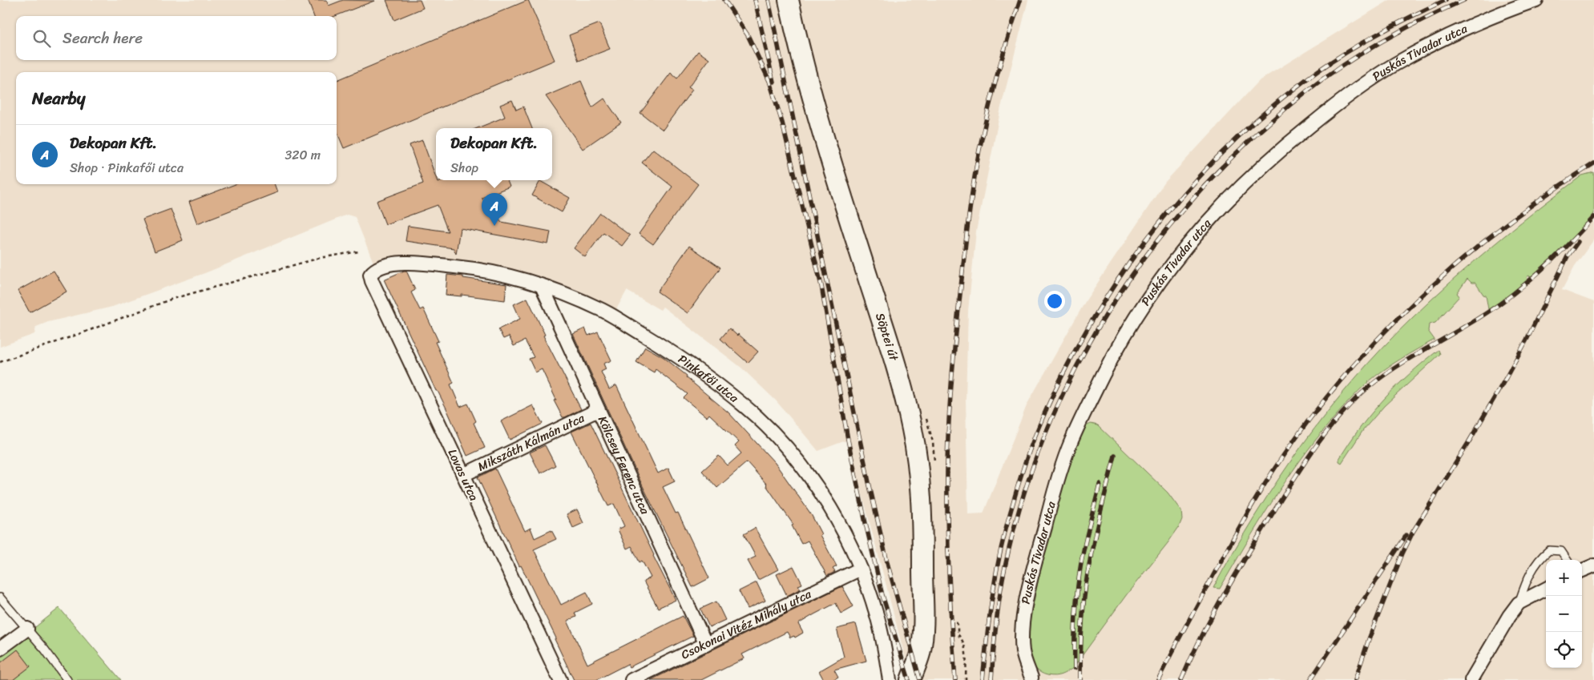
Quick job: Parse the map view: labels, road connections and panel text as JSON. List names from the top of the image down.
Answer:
{
  "streets": {
    "street": [
      "Puskás Tivadar utca",
      "Söptei út",
      "Pinkafői utca",
      "Mikszáth Kálmán utca",
      "Kölcsey Ferenc utca",
      "Lovas utca",
      "Csokonai Vitéz Mihály utca"
    ]
  },
  "crossings": [
    ["Pinkafői utca", "Kölcsey Ferenc utca"],
    ["Pinkafői utca", "Lovas utca"],
    ["Pinkafői utca", "Csokonai Vitéz Mihály utca"],
    ["Mikszáth Kálmán utca", "Kölcsey Ferenc utca"],
    ["Mikszáth Kálmán utca", "Lovas utca"],
    ["Kölcsey Ferenc utca", "Csokonai Vitéz Mihály utca"]
  ],
  "page": {
    "search": "Search here",
    "heading": "Nearby",
    "list": [
      {
        "mark": "A",
        "name": "Dekopan Kft.",
        "note": "Shop · Pinkafői utca",
        "value": "320 m"
      }
    ],
    "popup": ["Dekopan Kft.", "Shop"],
    "pins": "A",
    "map_buttons": ["+", "−"]
  }
}
